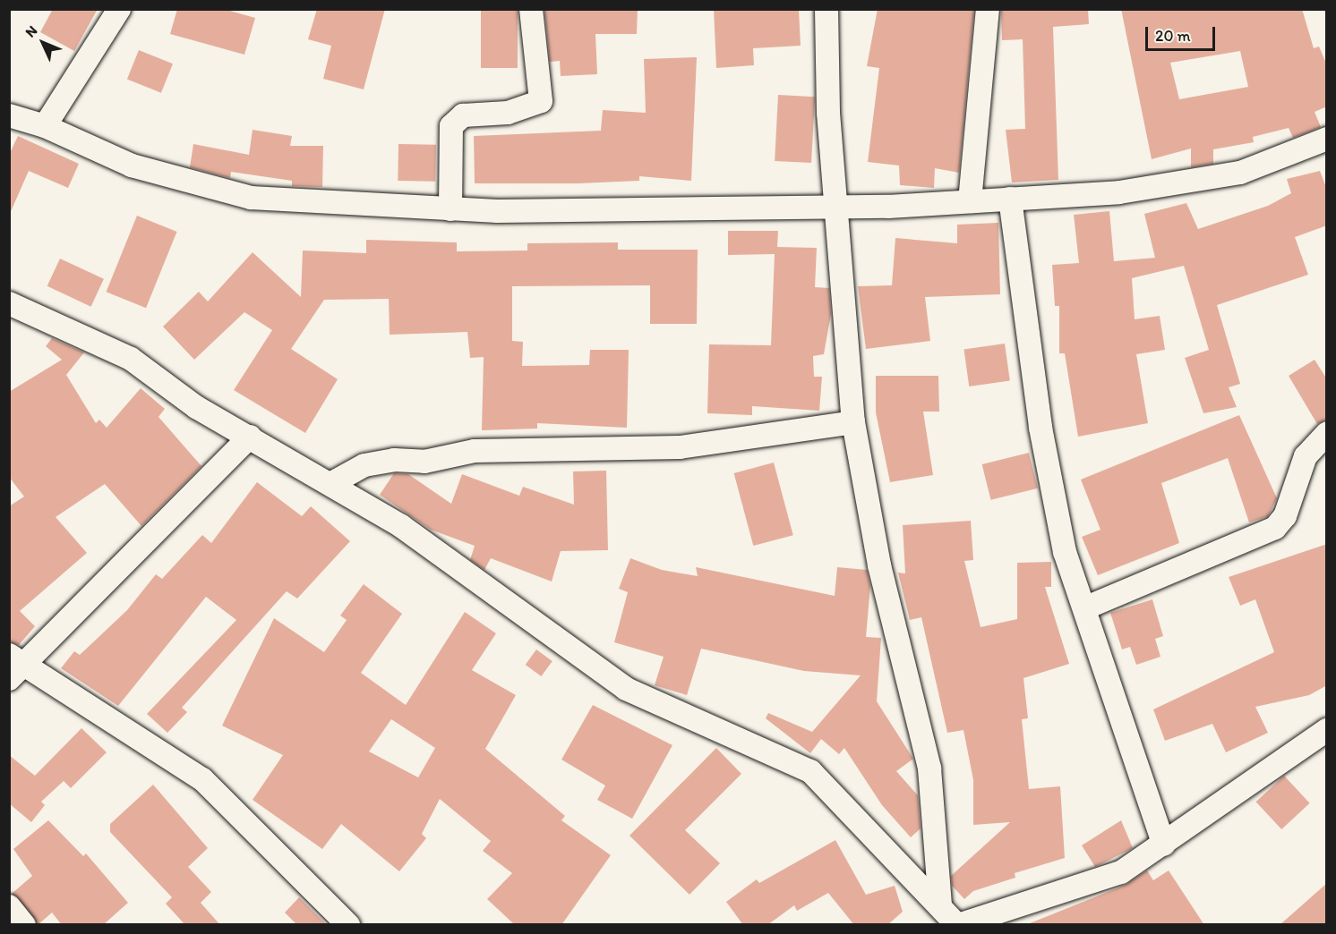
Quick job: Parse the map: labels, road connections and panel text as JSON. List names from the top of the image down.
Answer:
{
  "scale_bar": "20 m",
  "north": "top left"
}
